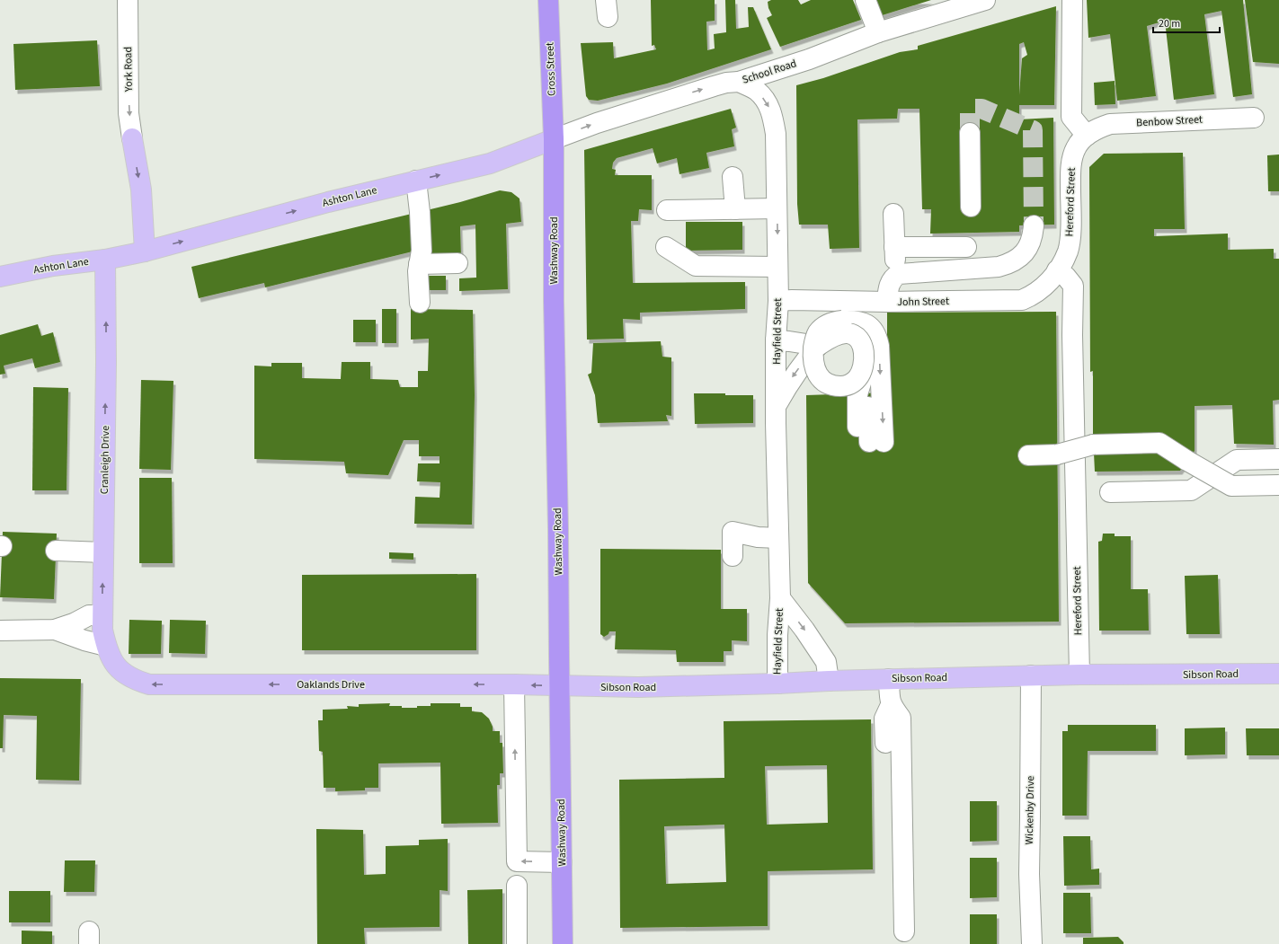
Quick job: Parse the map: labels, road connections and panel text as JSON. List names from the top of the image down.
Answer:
{
  "streets": {
    "highway": ["Cross Street", "Washway Road"],
    "main road": [
      "Ashton Lane",
      "Cranleigh Drive",
      "Sibson Road",
      "Oaklands Drive"
    ],
    "street": [
      "York Road",
      "School Road",
      "Benbow Street",
      "Hereford Street",
      "John Street",
      "Hayfield Street",
      "Wickenby Drive"
    ]
  },
  "crossings": [
    ["Cross Street", "School Road"],
    ["Cross Street", "Ashton Lane"],
    ["Cross Street", "Washway Road"],
    ["School Road", "Ashton Lane"],
    ["School Road", "Washway Road"],
    ["School Road", "Hayfield Street"],
    ["Benbow Street", "Hereford Street"],
    ["Ashton Lane", "Washway Road"],
    ["Ashton Lane", "Cranleigh Drive"],
    ["Hereford Street", "John Street"],
    ["Hereford Street", "Sibson Road"],
    ["Washway Road", "Sibson Road"],
    ["Washway Road", "Oaklands Drive"],
    ["John Street", "Hayfield Street"],
    ["Hayfield Street", "Sibson Road"],
    ["Cranleigh Drive", "Oaklands Drive"],
    ["Sibson Road", "Oaklands Drive"],
    ["Sibson Road", "Wickenby Drive"]
  ],
  "one_way": [
    "York Road",
    "Ashton Lane",
    "Cranleigh Drive",
    "Oaklands Drive"
  ],
  "scale_bar": "20 m"
}
